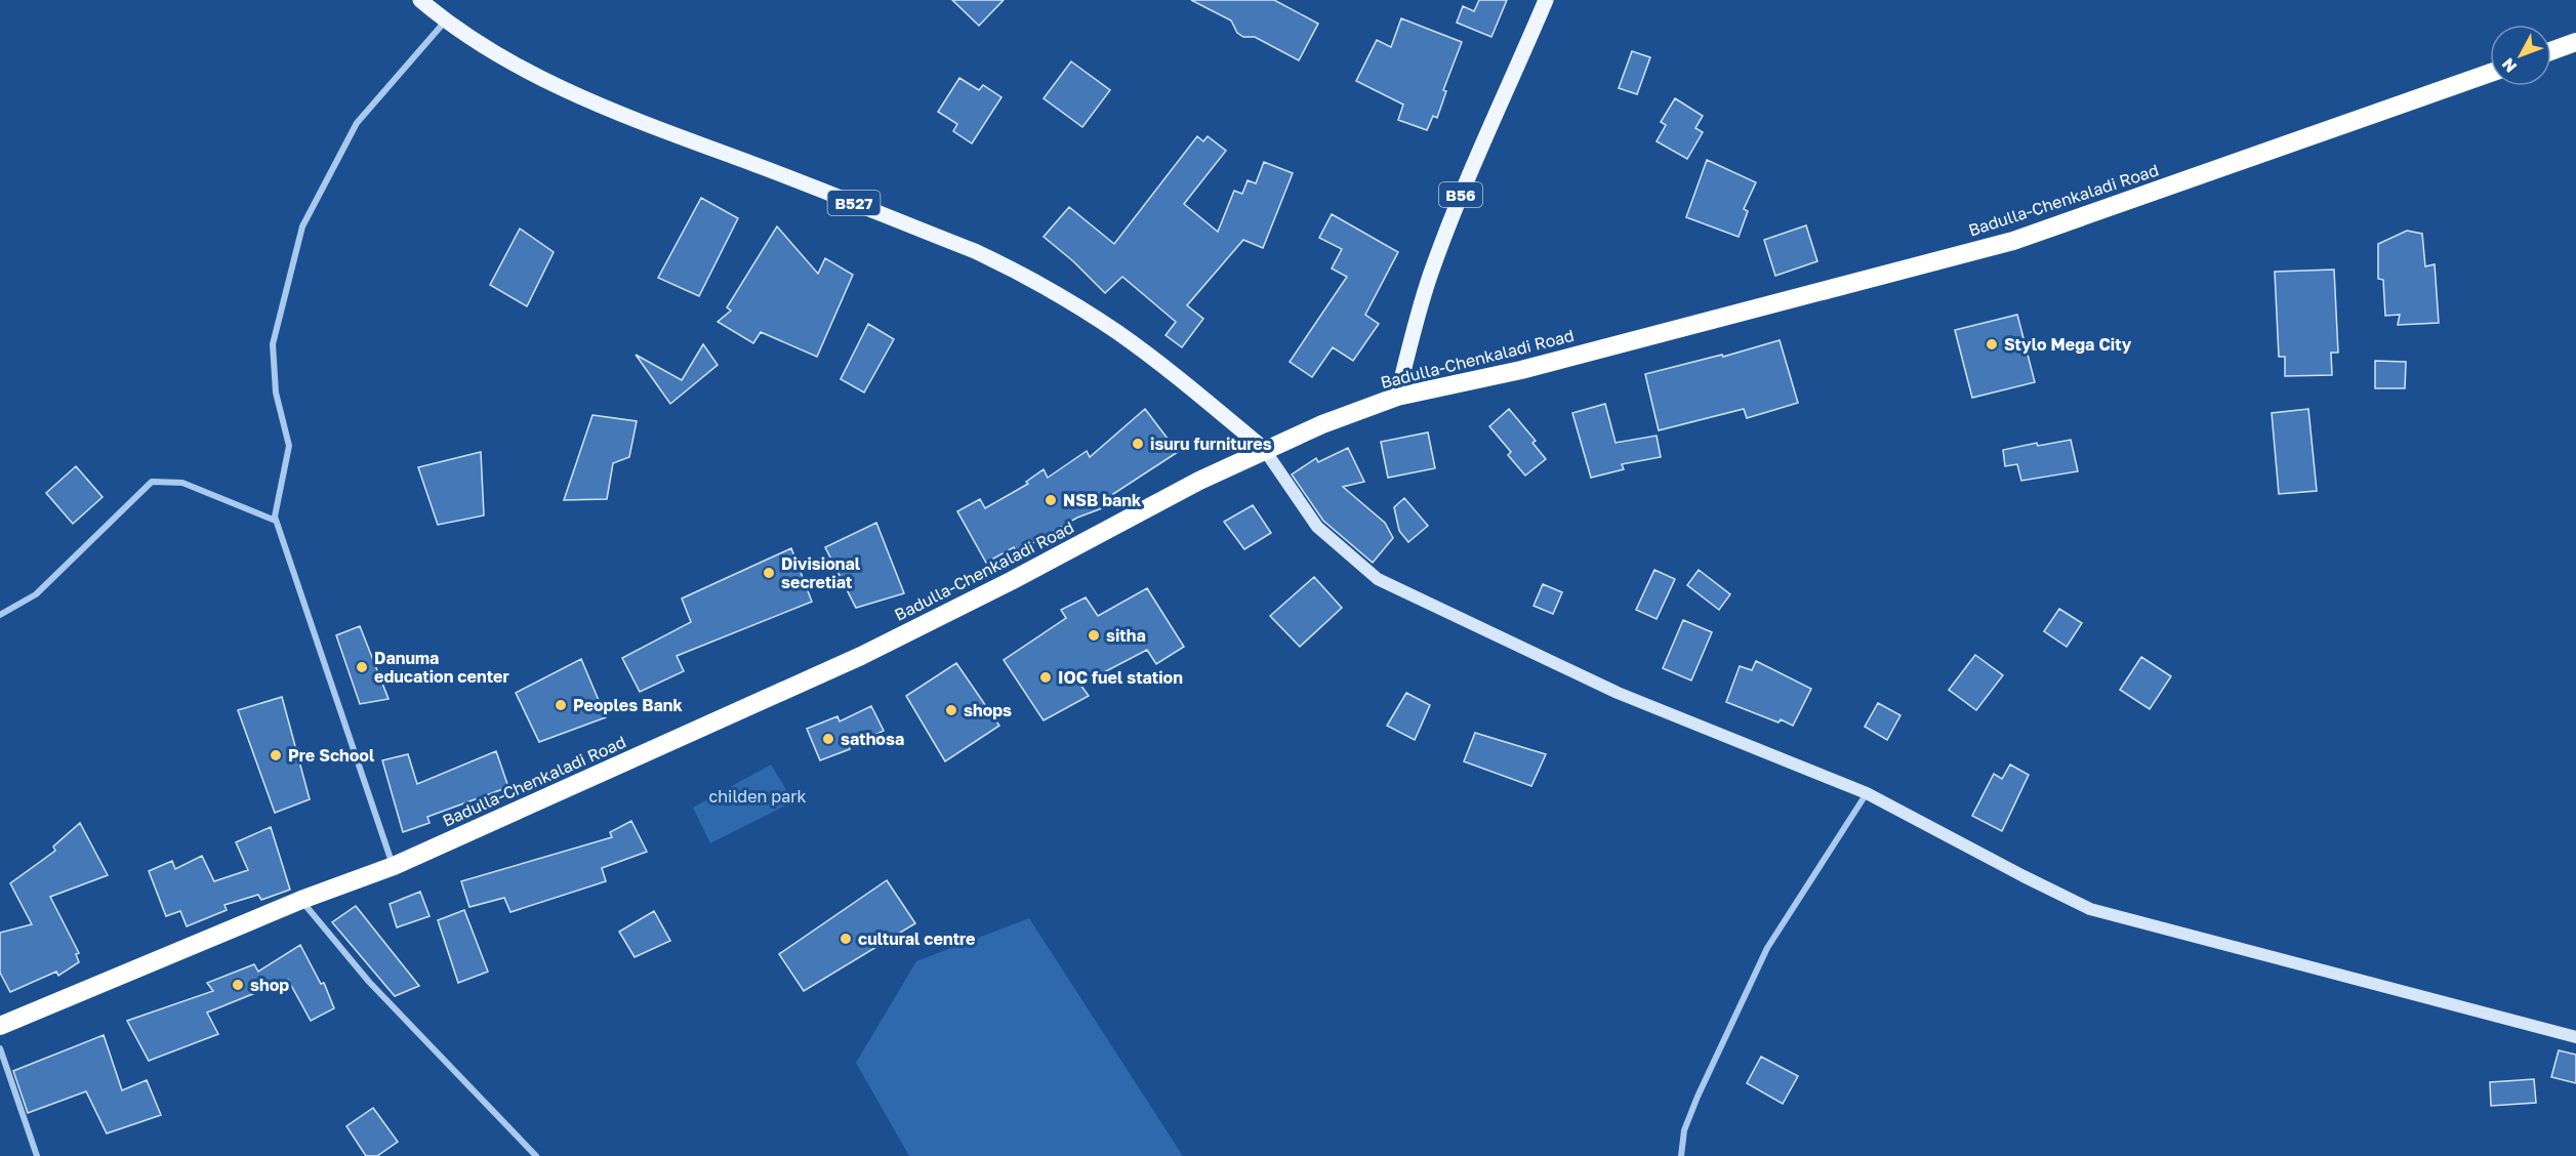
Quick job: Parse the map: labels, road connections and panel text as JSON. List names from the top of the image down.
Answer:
{
  "streets": {
    "highway": ["Badulla-Chenkaladi Road"],
    "main road": ["B56", "B527"]
  },
  "crossings": [
    ["B56", "Badulla-Chenkaladi Road"],
    ["Badulla-Chenkaladi Road", "B527"]
  ],
  "parks": ["childen park"],
  "places": [
    "Stylo Mega City",
    "isuru furnitures",
    "NSB bank",
    "Divisional secretiat",
    "sitha",
    "Danuma education center",
    "IOC fuel station",
    "Peoples Bank",
    "shops",
    "sathosa",
    "Pre School",
    "cultural centre",
    "shop"
  ],
  "north": "bottom left"
}
